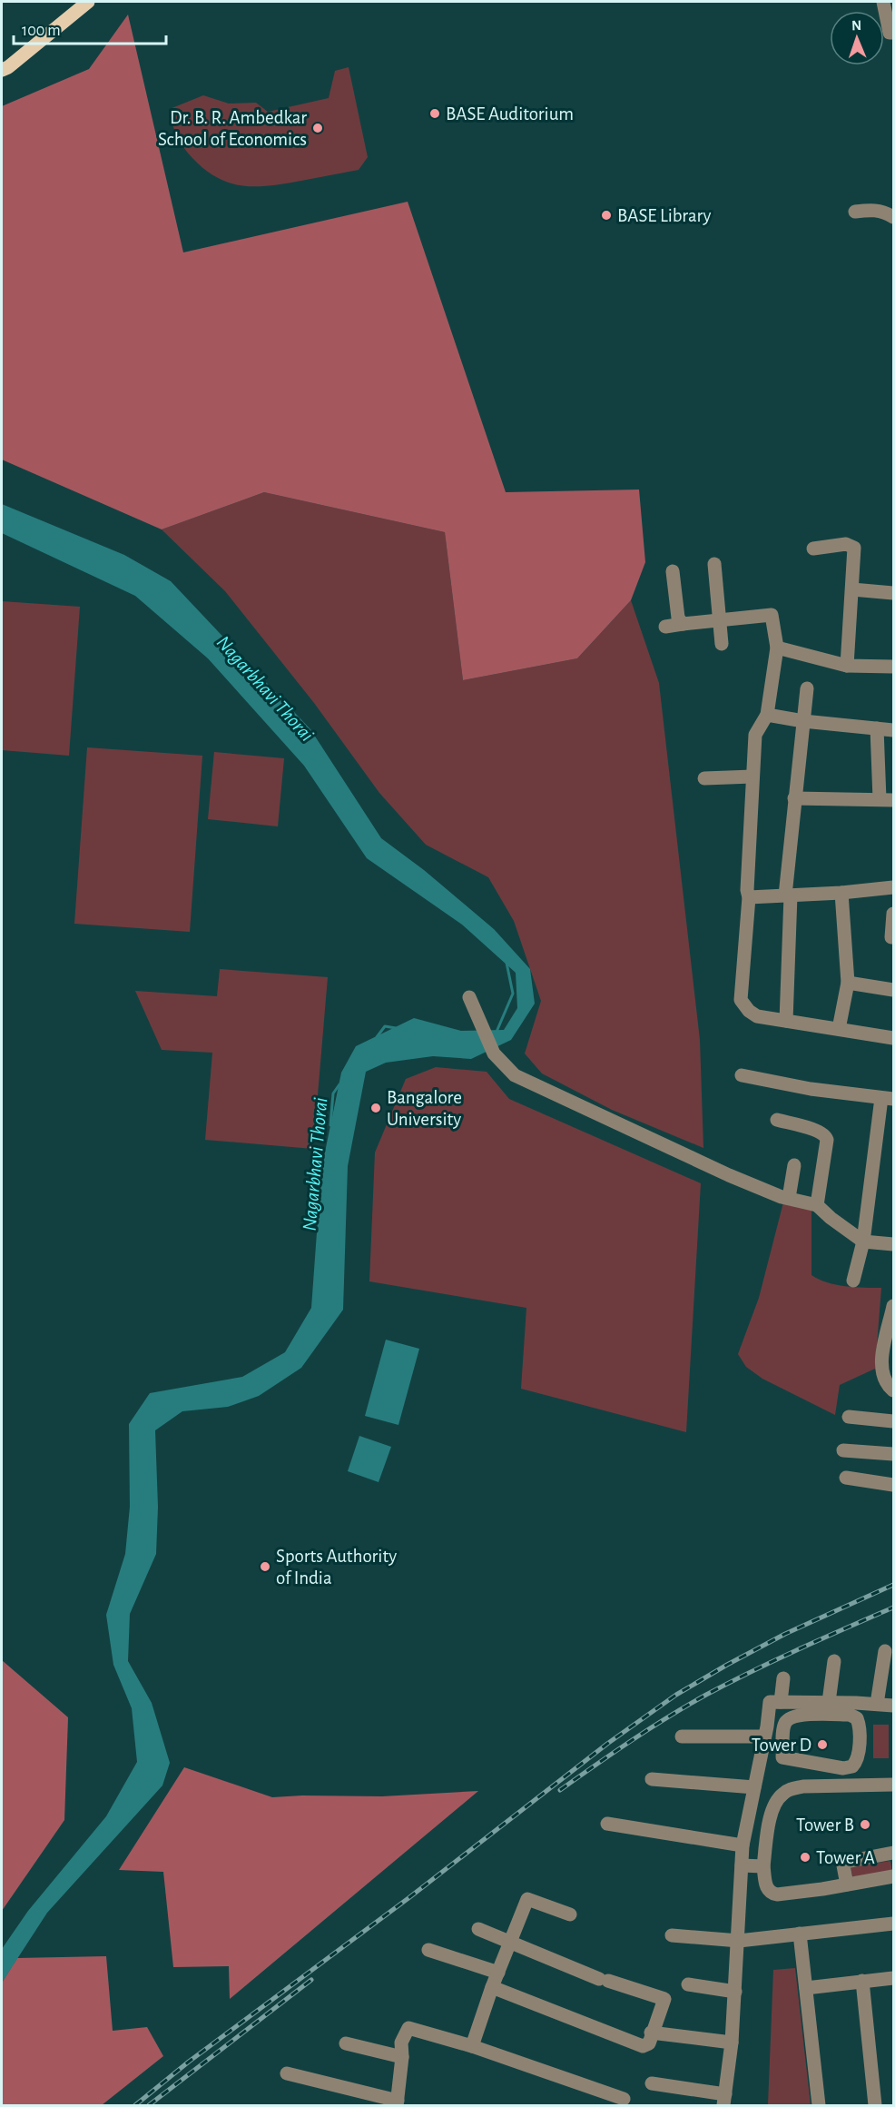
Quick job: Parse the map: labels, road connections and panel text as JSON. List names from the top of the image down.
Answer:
{
  "water": ["Nagarbhavi Thorai"],
  "places": [
    "BASE Auditorium",
    "Dr. B. R. Ambedkar School of Economics",
    "BASE Library",
    "Bangalore University",
    "Sports Authority of India",
    "Tower D",
    "Tower B",
    "Tower A"
  ],
  "scale_bar": "100 m",
  "north": "top"
}
